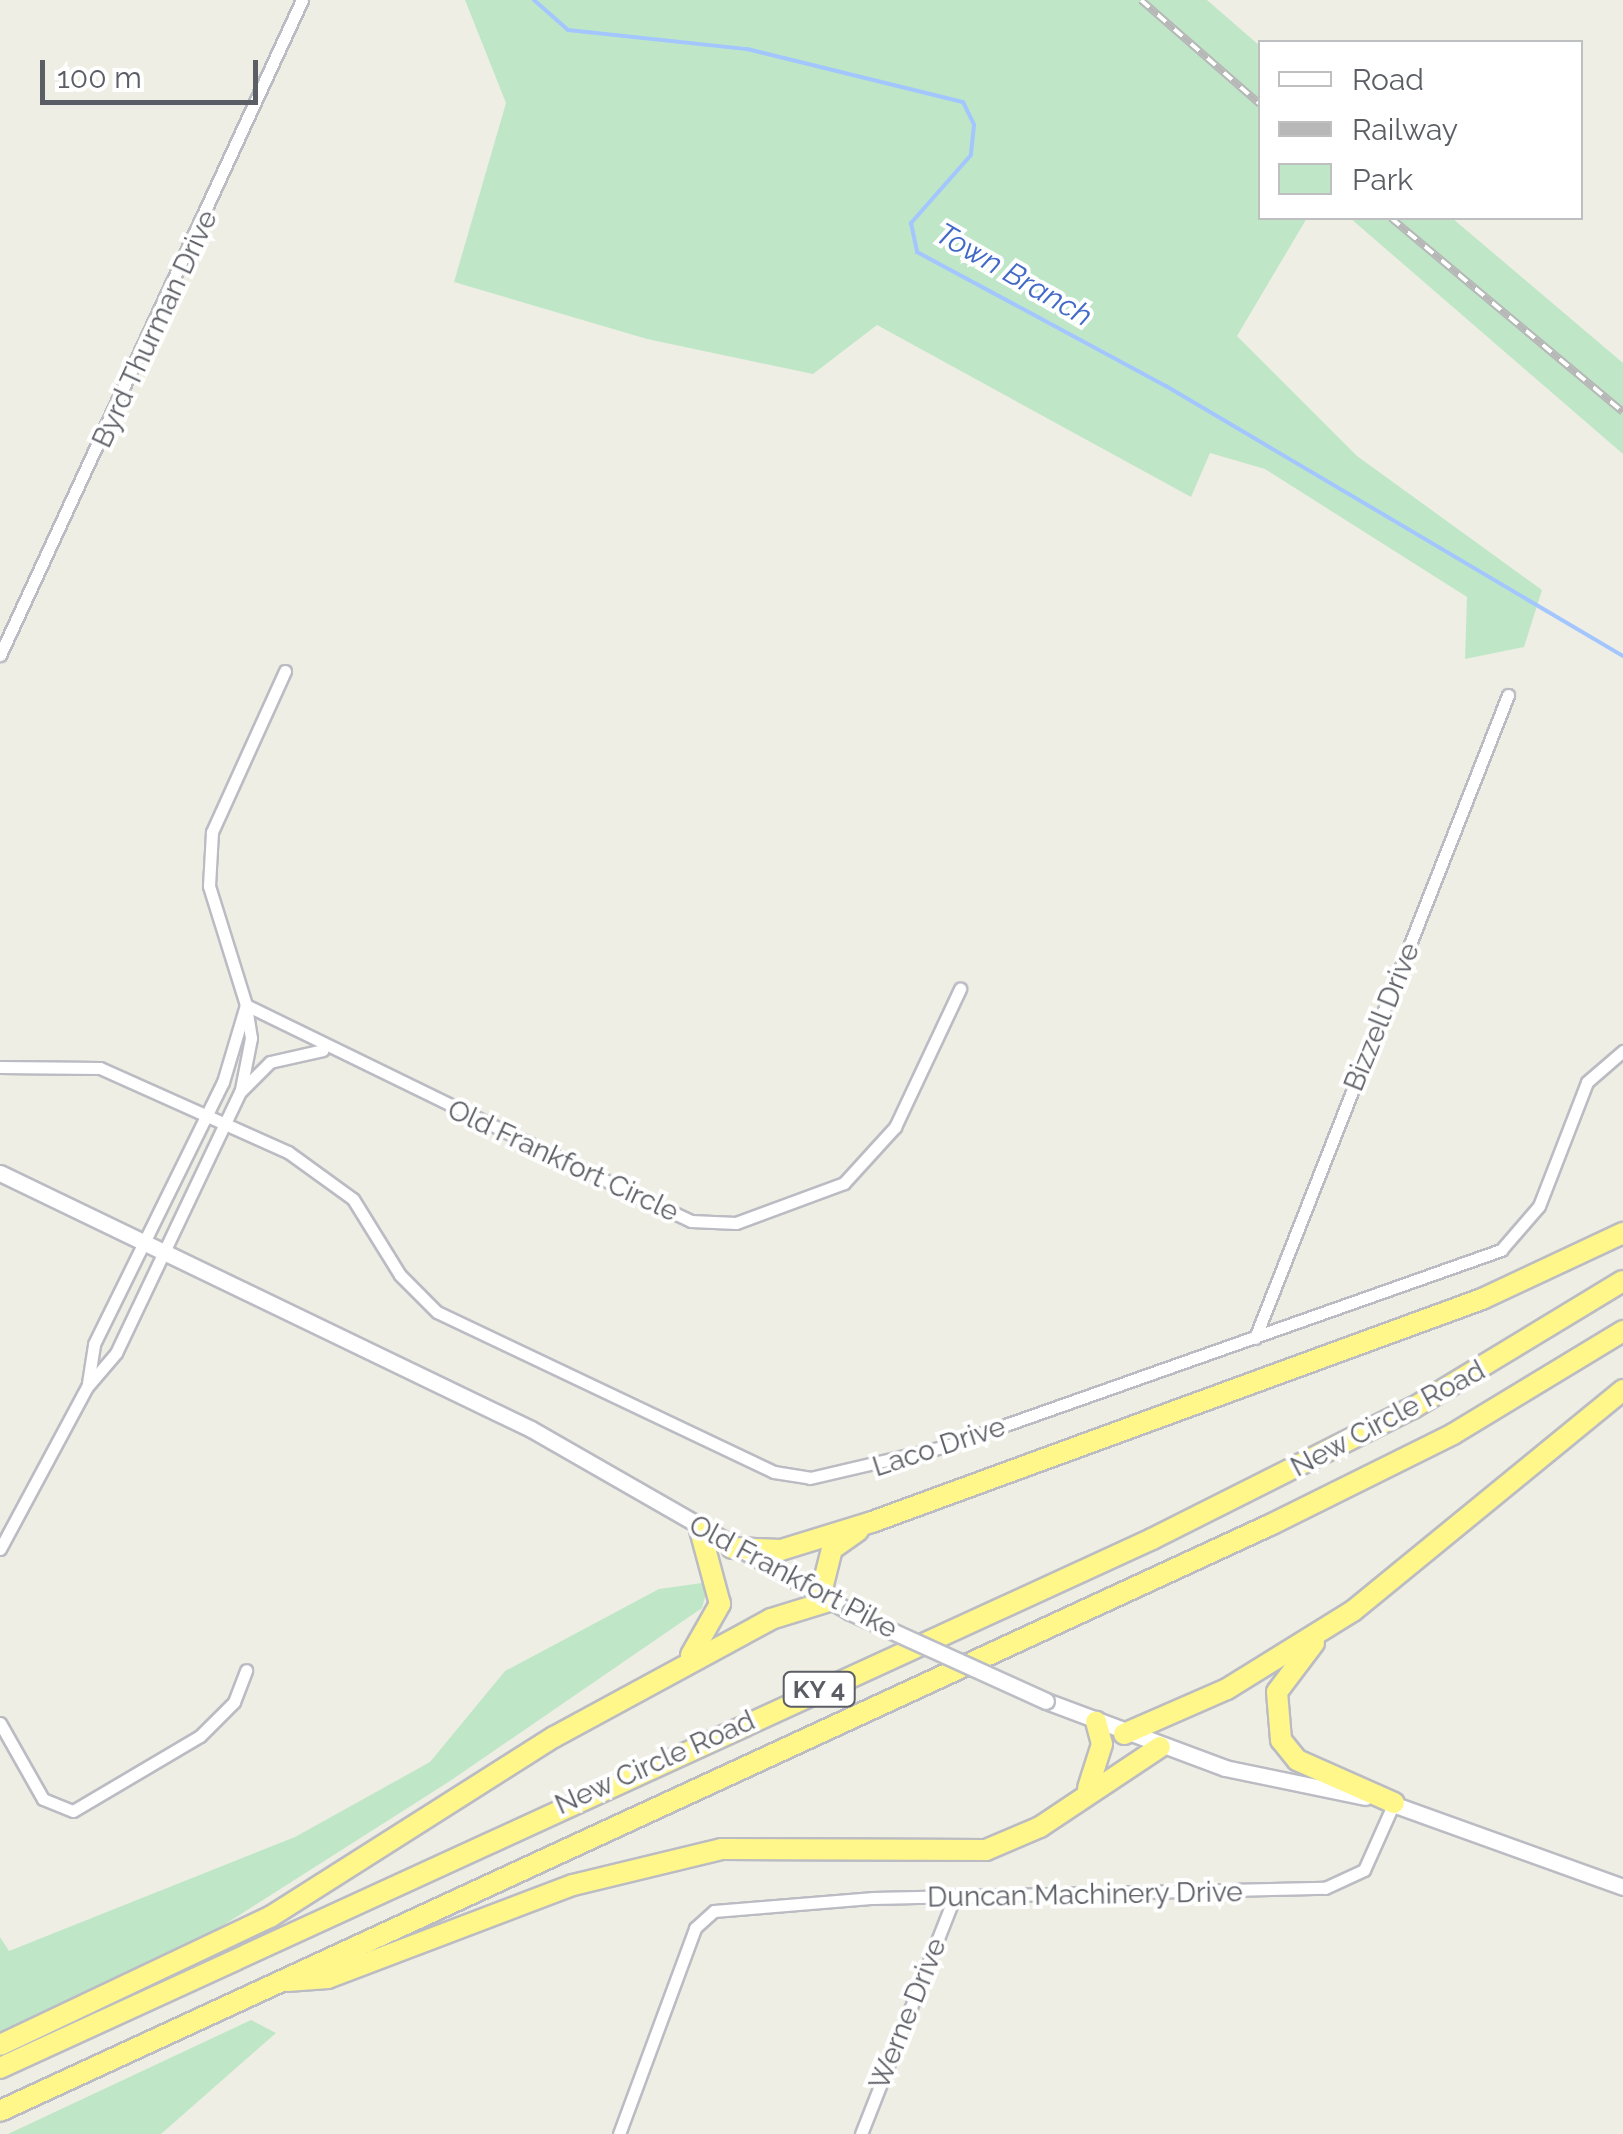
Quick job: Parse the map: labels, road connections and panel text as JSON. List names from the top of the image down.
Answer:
{
  "streets": {
    "highway": ["New Circle Road", "KY 4"],
    "main road": ["Old Frankfort Pike"],
    "street": [
      "Byrd Thurman Drive",
      "Bizzell Drive",
      "Old Frankfort Circle",
      "Laco Drive",
      "Duncan Machinery Drive",
      "Werne Drive"
    ]
  },
  "crossings": [
    ["Bizzell Drive", "Laco Drive"],
    ["Old Frankfort Pike", "Duncan Machinery Drive"],
    ["Duncan Machinery Drive", "Werne Drive"]
  ],
  "water": ["Town Branch"],
  "legend": ["Road", "Railway", "Park"],
  "scale_bar": "100 m"
}
